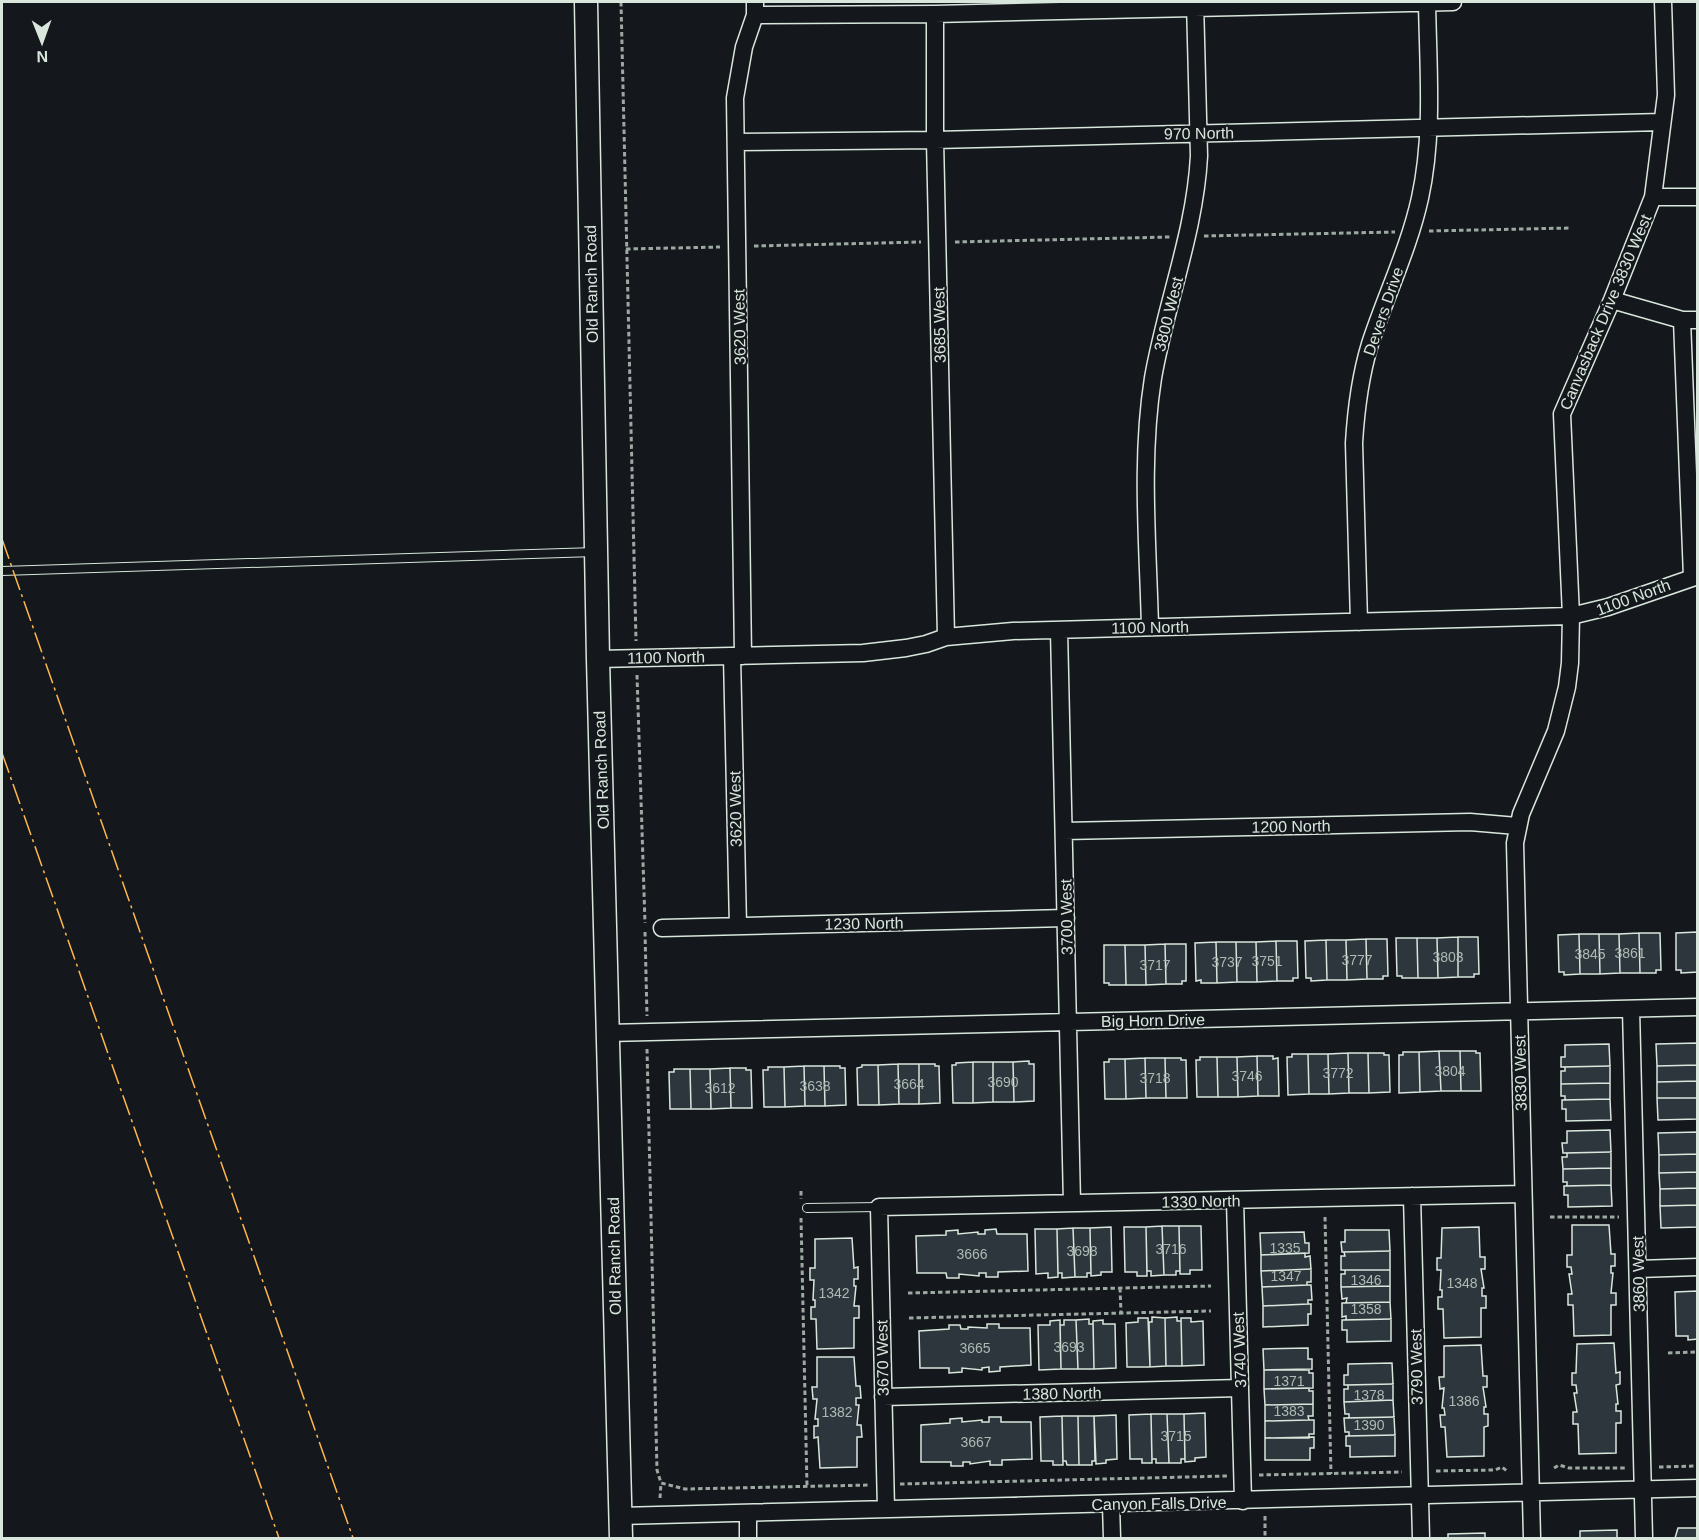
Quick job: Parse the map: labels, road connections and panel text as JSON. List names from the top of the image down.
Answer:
{
  "streets": {
    "street": [
      "970 North",
      "Old Ranch Road",
      "Devers Drive",
      "Canvasback Drive 3830 West",
      "3800 West",
      "3685 West",
      "3620 West",
      "1100 North",
      "1200 North",
      "3700 West",
      "1230 North",
      "Big Horn Drive",
      "3830 West",
      "1330 North",
      "3860 West",
      "3740 West",
      "3670 West",
      "3790 West",
      "1380 North",
      "Canyon Falls Drive"
    ]
  },
  "crossings": [
    ["970 North", "Devers Drive"],
    ["970 North", "3800 West"],
    ["970 North", "3685 West"],
    ["970 North", "3620 West"],
    ["Old Ranch Road", "1100 North"],
    ["Old Ranch Road", "Big Horn Drive"],
    ["Old Ranch Road", "Canyon Falls Drive"],
    ["Devers Drive", "1100 North"],
    ["Canvasback Drive 3830 West", "1100 North"],
    ["Canvasback Drive 3830 West", "3830 West"],
    ["3800 West", "1100 North"],
    ["3685 West", "1100 North"],
    ["3620 West", "1100 North"],
    ["3620 West", "1230 North"],
    ["1100 North", "3700 West"],
    ["1100 North", "3830 West"],
    ["1200 North", "3700 West"],
    ["1200 North", "3830 West"],
    ["3700 West", "1230 North"],
    ["3700 West", "Big Horn Drive"],
    ["3700 West", "1330 North"],
    ["Big Horn Drive", "3830 West"],
    ["Big Horn Drive", "3860 West"],
    ["3830 West", "1330 North"],
    ["3830 West", "Canyon Falls Drive"],
    ["1330 North", "3740 West"],
    ["1330 North", "3670 West"],
    ["1330 North", "3790 West"],
    ["3860 West", "Canyon Falls Drive"],
    ["3740 West", "1380 North"],
    ["3740 West", "Canyon Falls Drive"],
    ["3670 West", "1380 North"],
    ["3670 West", "Canyon Falls Drive"],
    ["3790 West", "Canyon Falls Drive"]
  ],
  "house_numbers": [
    "3861",
    "3845",
    "3803",
    "3777",
    "3751",
    "3737",
    "3717",
    "3804",
    "3772",
    "3746",
    "3718",
    "3690",
    "3664",
    "3638",
    "3612",
    "1335",
    "3716",
    "3698",
    "3666",
    "1347",
    "1346",
    "1348",
    "1342",
    "1358",
    "3693",
    "3665",
    "1371",
    "1378",
    "1386",
    "1383",
    "1382",
    "1390",
    "3715",
    "3667"
  ],
  "north": "bottom"
}
